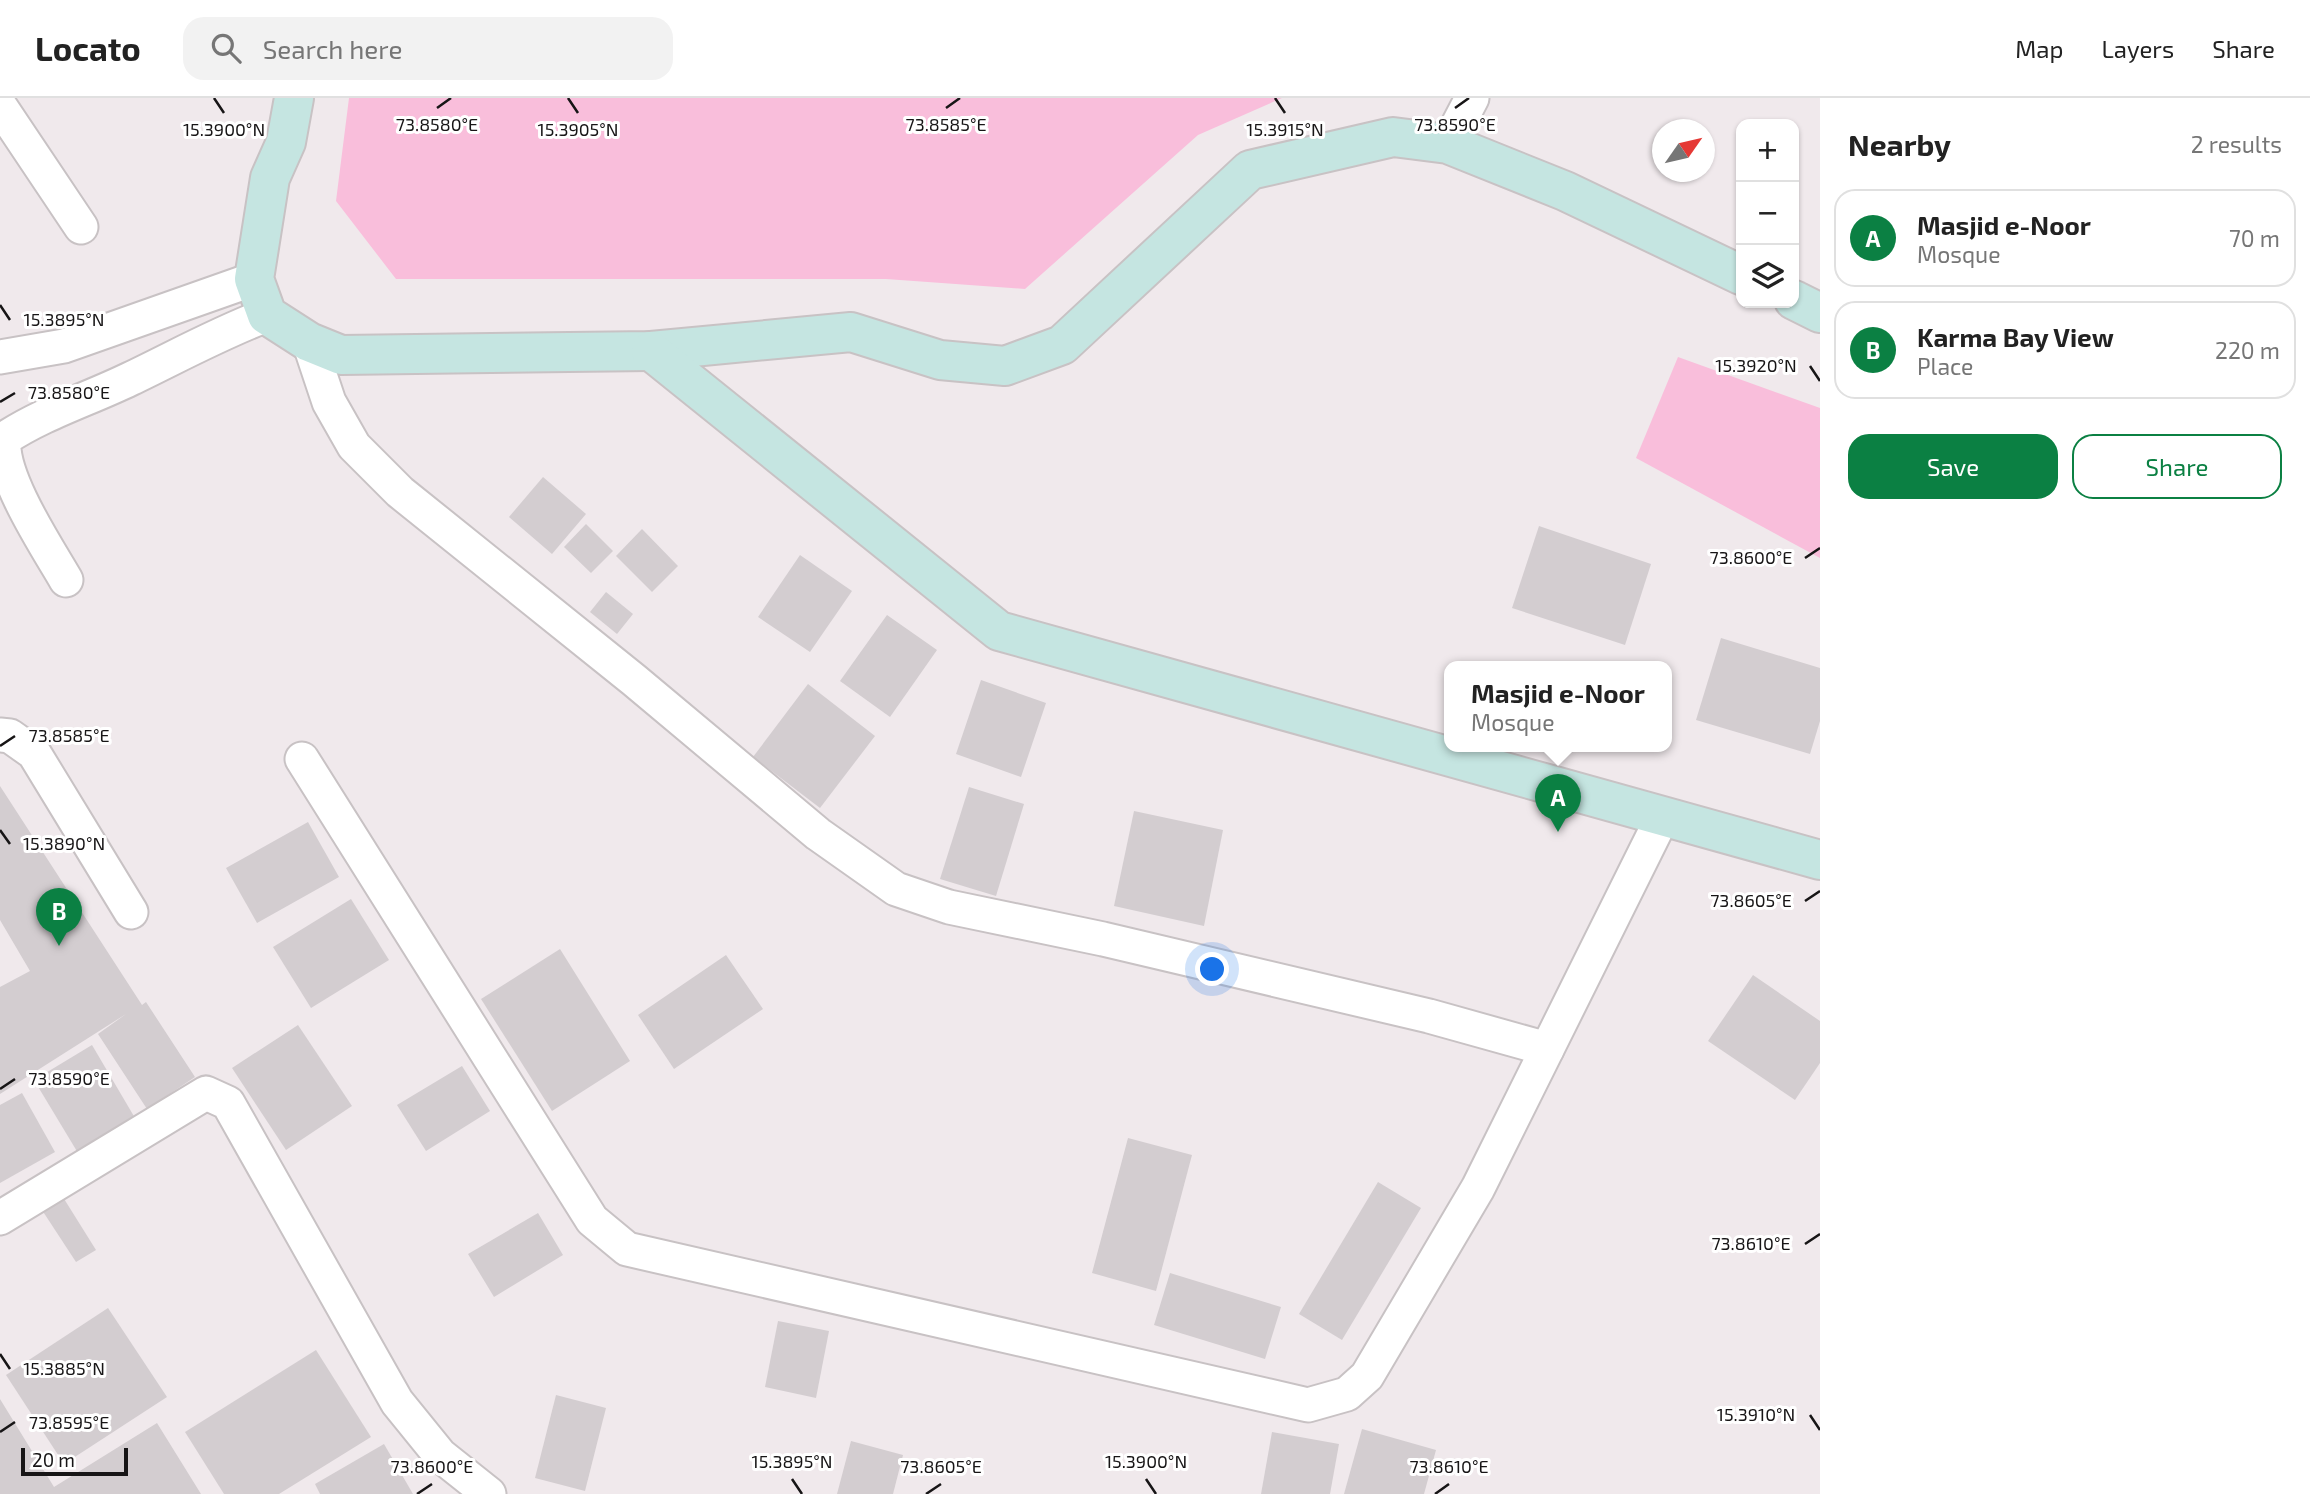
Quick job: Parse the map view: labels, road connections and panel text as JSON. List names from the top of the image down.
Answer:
{
  "scale_bar": "20 m",
  "north": "top right",
  "page": {
    "header": "Locato",
    "search": "Search here",
    "nav": ["Map", "Layers", "Share"],
    "heading": ["Nearby", "2 results"],
    "map_buttons": ["+", "−"],
    "list": [
      {
        "mark": "A",
        "name": "Masjid e-Noor",
        "note": "Mosque",
        "value": "70 m"
      },
      {
        "mark": "B",
        "name": "Karma Bay View",
        "note": "Place",
        "value": "220 m"
      }
    ],
    "buttons": ["Save", "Share"],
    "popup": ["Masjid e-Noor", "Mosque"],
    "pins": ["A", "B"],
    "scale": "20 m"
  },
  "coordinates": [
    "73.8580°E",
    "73.8585°E",
    "73.8590°E",
    "15.3900°N",
    "15.3905°N",
    "15.3915°N",
    "15.3895°N",
    "15.3920°N",
    "73.8600°E",
    "15.3890°N",
    "73.8605°E",
    "73.8610°E",
    "15.3885°N",
    "15.3910°N",
    "73.8595°E"
  ]
}
